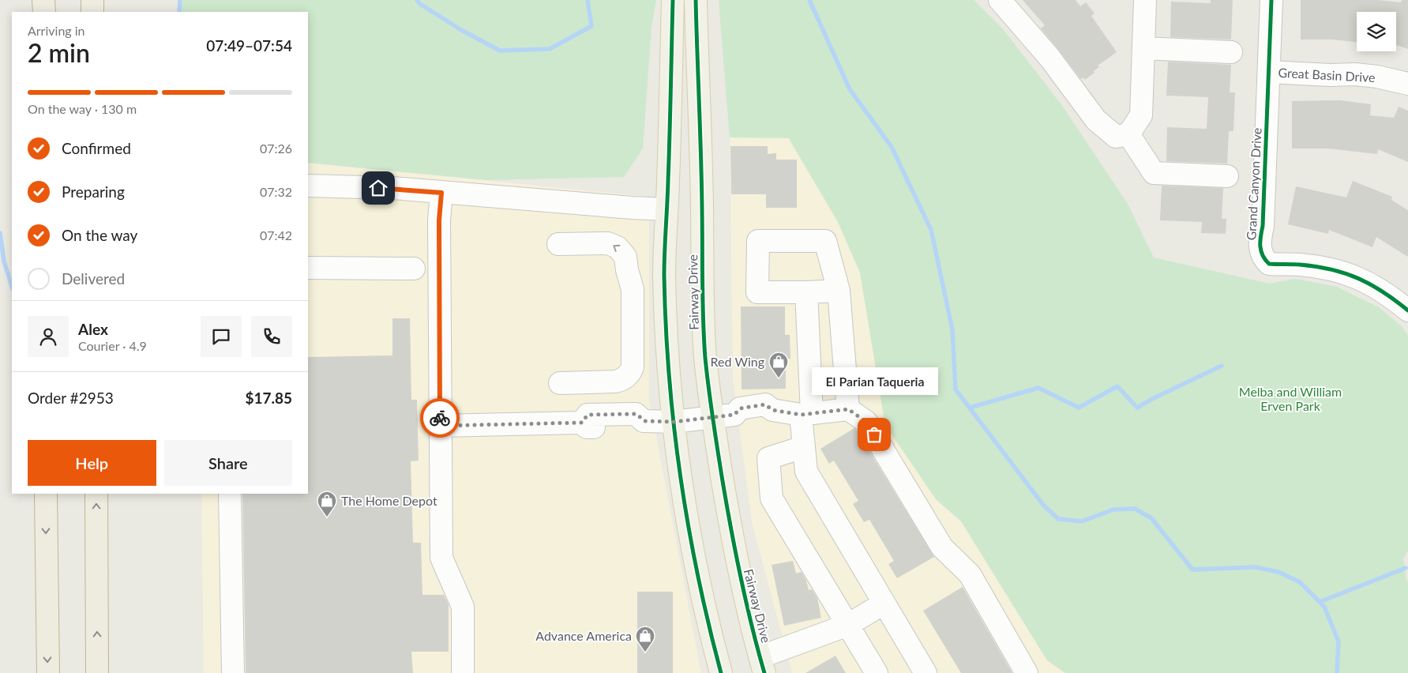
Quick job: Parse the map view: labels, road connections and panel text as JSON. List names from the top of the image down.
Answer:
{
  "streets": {
    "main road": ["Fairway Drive"],
    "street": ["Great Basin Drive", "Grand Canyon Drive"]
  },
  "crossings": [
    ["Great Basin Drive", "Grand Canyon Drive"]
  ],
  "parks": ["Melba and William Erven Park"],
  "places": {
    "shop": ["Red Wing", "The Home Depot", "Advance America"],
    "other": ["El Parian Taqueria"]
  },
  "page": {
    "heading": ["2 min", "Arriving in", "07:49–07:54"],
    "panel": [
      "Alex",
      "Courier · 4.9",
      "Order #2953",
      "$17.85"
    ],
    "bar": "On the way · 130 m",
    "list": [
      ["Confirmed", "07:26"],
      ["Preparing", "07:32"],
      ["On the way", "07:42"],
      "Delivered"
    ],
    "bubble": "El Parian Taqueria",
    "buttons": ["Help", "Share"]
  }
}
